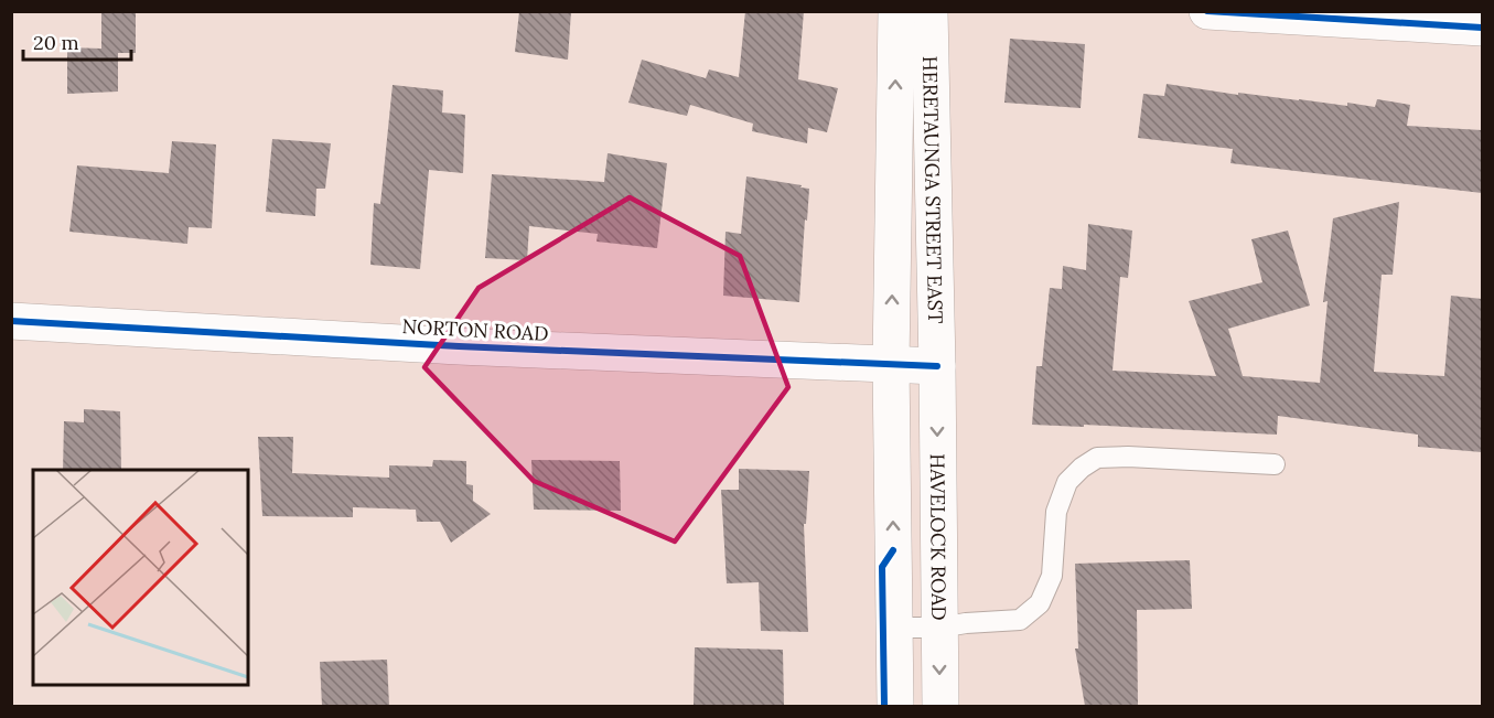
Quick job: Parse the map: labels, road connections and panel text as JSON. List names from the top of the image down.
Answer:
{
  "streets": {
    "main road": ["HERETAUNGA STREET EAST", "NORTON ROAD", "HAVELOCK ROAD"]
  },
  "crossings": [
    ["HERETAUNGA STREET EAST", "NORTON ROAD"],
    ["HERETAUNGA STREET EAST", "HAVELOCK ROAD"],
    ["NORTON ROAD", "HAVELOCK ROAD"]
  ],
  "scale_bar": "20 m"
}
